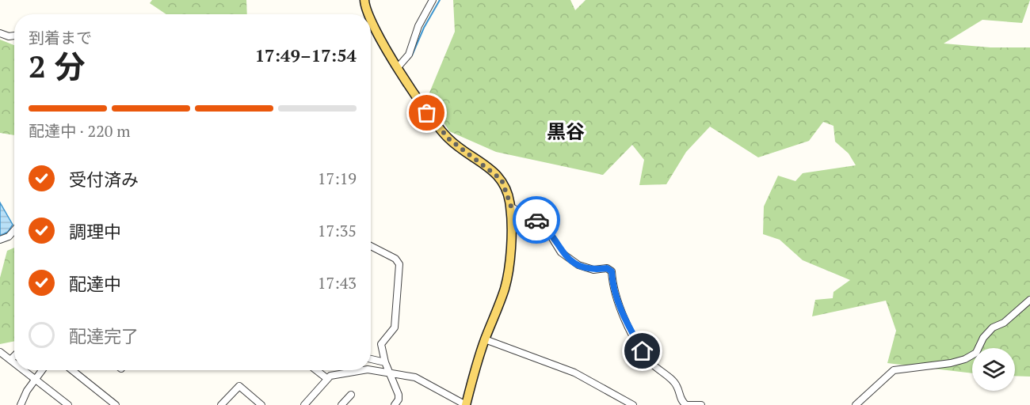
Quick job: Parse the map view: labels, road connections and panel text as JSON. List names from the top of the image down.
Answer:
{
  "districts": ["黒谷"],
  "page": {
    "heading": ["2 分", "到着まで", "17:49–17:54"],
    "bar": "配達中 · 220 m",
    "list": [
      ["受付済み", "17:19"],
      ["調理中", "17:35"],
      ["配達中", "17:43"],
      "配達完了"
    ]
  }
}
